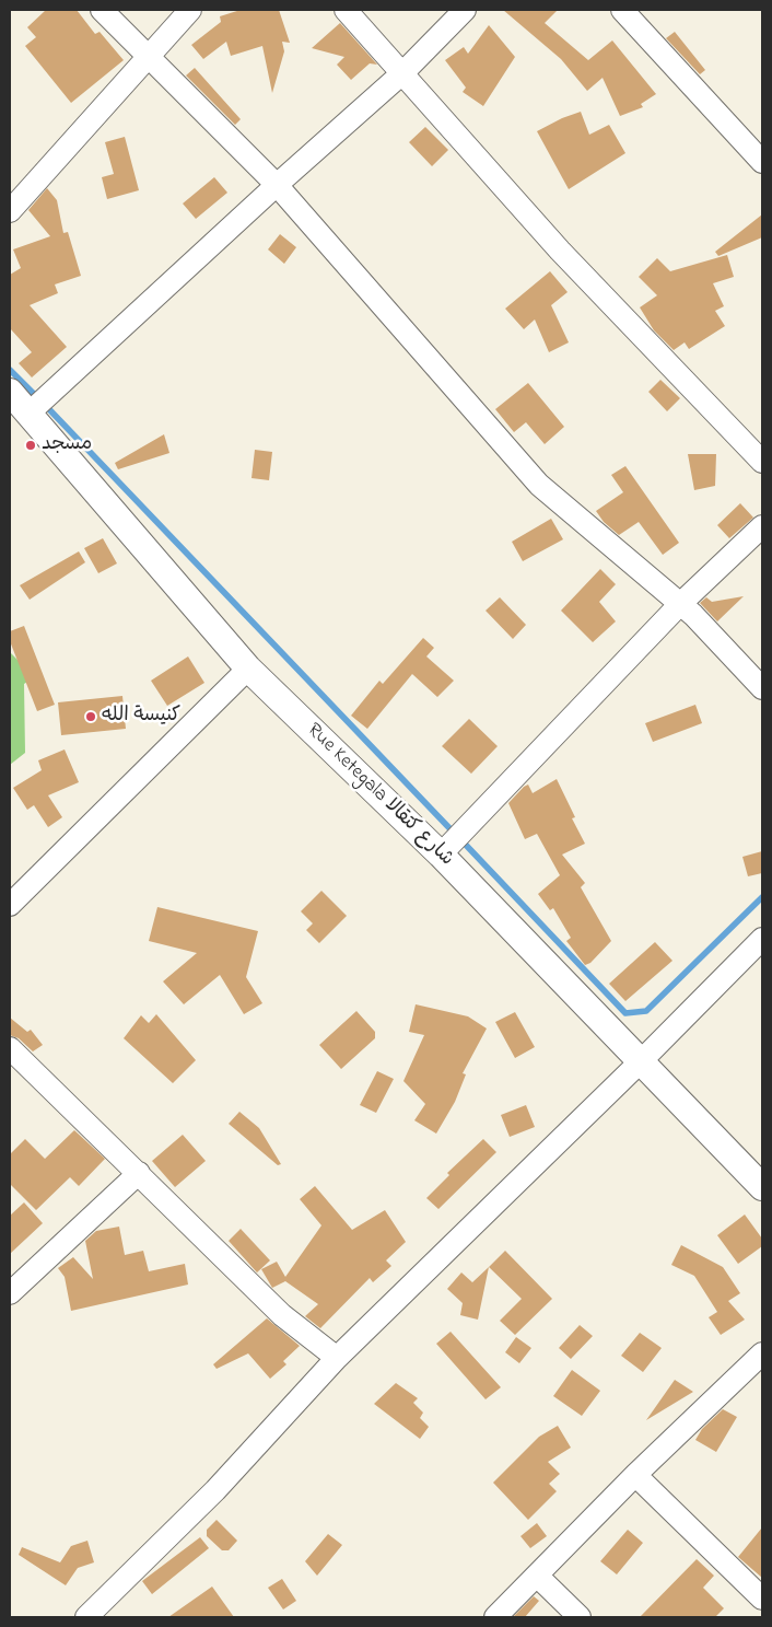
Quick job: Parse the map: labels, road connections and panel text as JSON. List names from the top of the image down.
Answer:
{
  "streets": {
    "street": ["Rue Ketegala شارع كتقالا"]
  },
  "places": ["مسجد", "كنيسة الله"]
}
